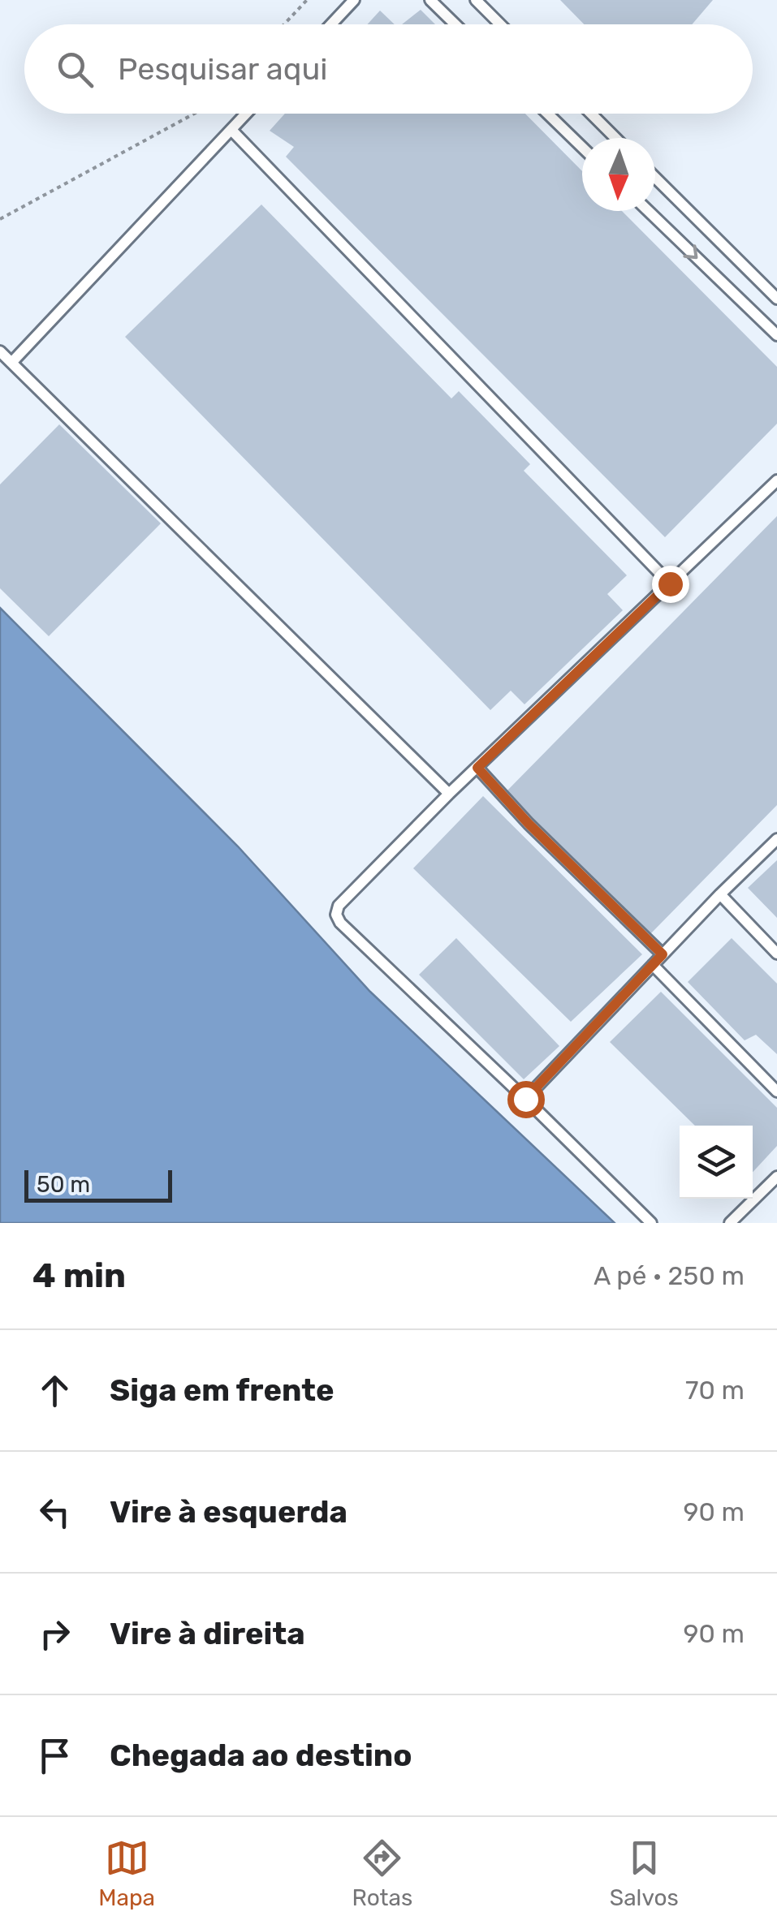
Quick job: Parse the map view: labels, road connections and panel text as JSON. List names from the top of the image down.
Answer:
{
  "scale_bar": "50 m",
  "north": "bottom",
  "page": {
    "search": "Pesquisar aqui",
    "scale": "50 m",
    "heading": ["4 min", "A pé · 250 m"],
    "list": [
      ["Siga em frente", "70 m"],
      ["Vire à esquerda", "90 m"],
      ["Vire à direita", "90 m"],
      "Chegada ao destino"
    ],
    "nav": ["Mapa", "Rotas", "Salvos"]
  }
}
